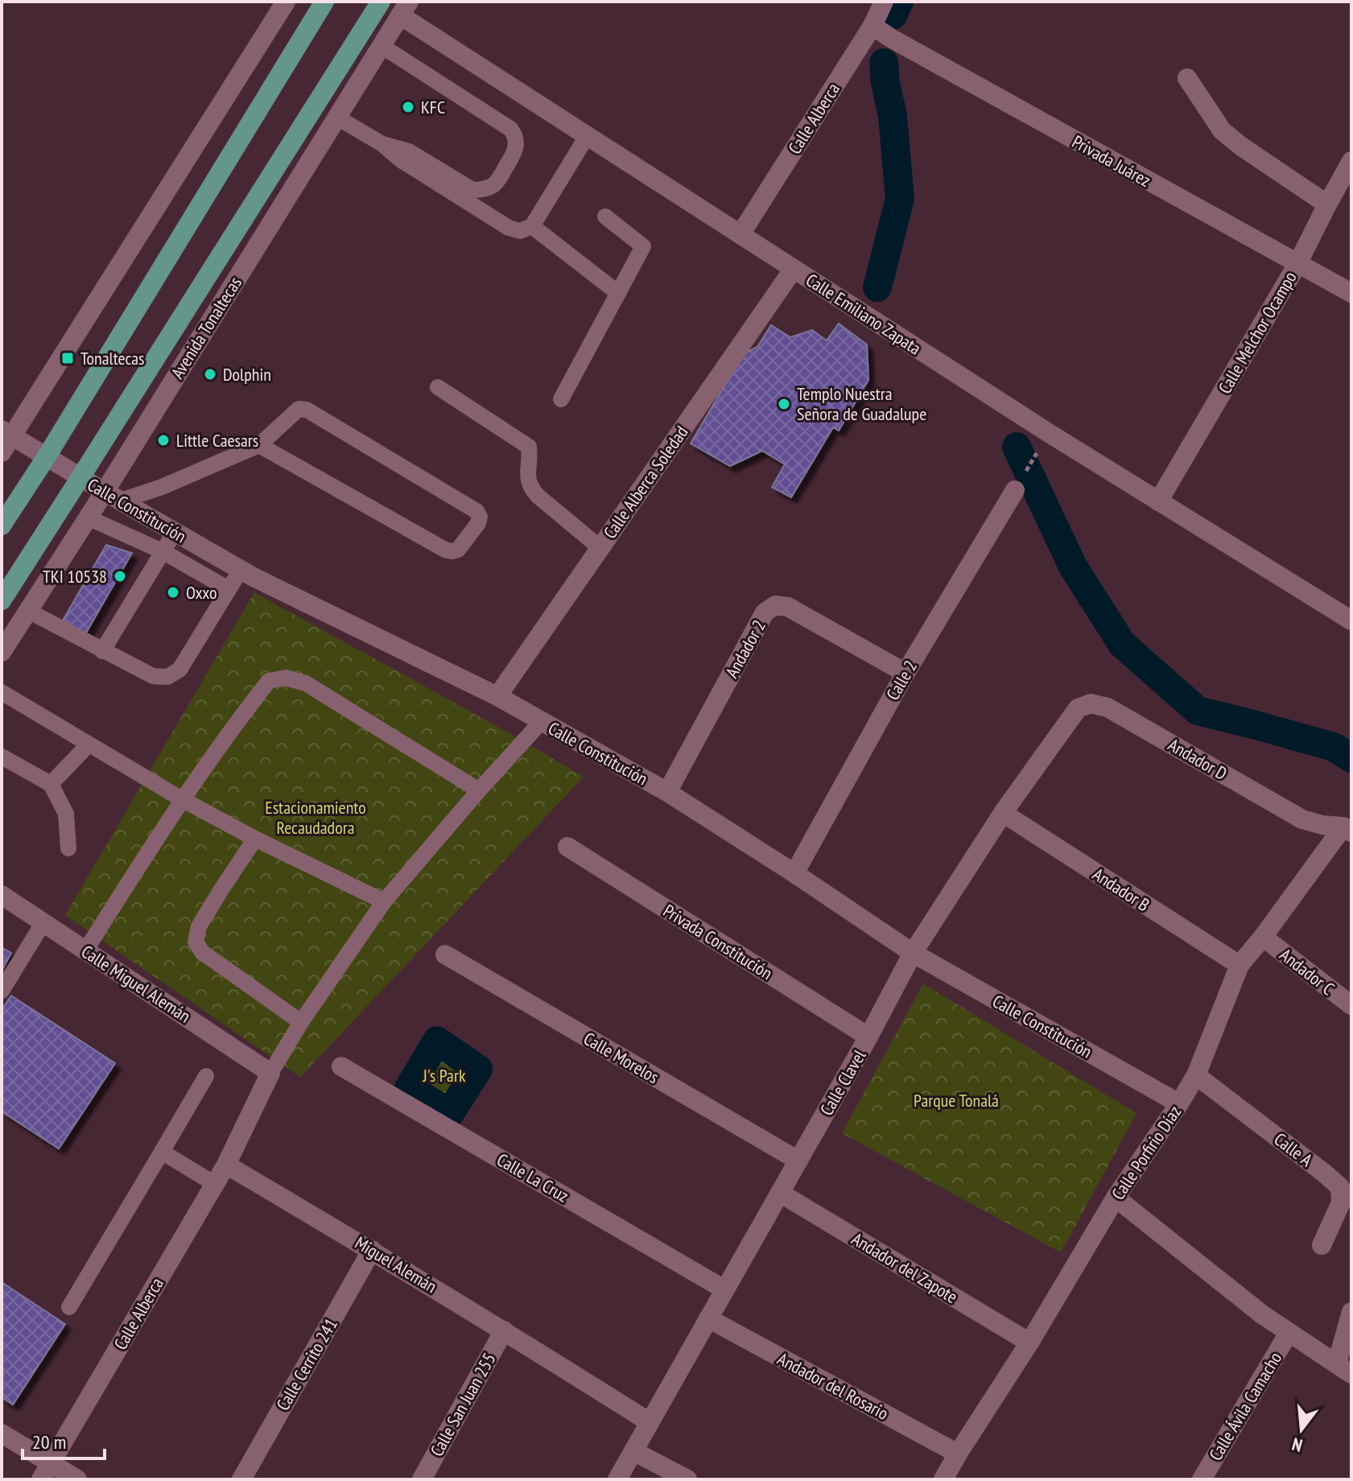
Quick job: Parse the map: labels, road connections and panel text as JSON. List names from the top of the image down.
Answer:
{
  "streets": {
    "main road": ["Avenida Tonaltecas"],
    "street": [
      "Calle Alberca",
      "Privada Juárez",
      "Calle Emiliano Zapata",
      "Calle Melchor Ocampo",
      "Calle Alberca Soledad",
      "Calle Constitución",
      "Andador 2",
      "Calle 2",
      "Andador D",
      "Andador B",
      "Privada Constitución",
      "Andador C",
      "Calle Miguel Alemán",
      "Calle Morelos",
      "Calle Clavel",
      "Calle A",
      "Calle Porfirio Díaz",
      "Calle La Cruz",
      "Miguel Alemán",
      "Andador del Zapote",
      "Calle Cerrito 241",
      "Andador del Rosario",
      "Calle San Juan 255",
      "Calle Ávila Camacho"
    ]
  },
  "crossings": [
    ["Calle Alberca", "Privada Juárez"],
    ["Calle Alberca", "Calle Emiliano Zapata"],
    ["Calle Alberca", "Miguel Alemán"],
    ["Privada Juárez", "Calle Melchor Ocampo"],
    ["Calle Emiliano Zapata", "Avenida Tonaltecas"],
    ["Calle Emiliano Zapata", "Calle Melchor Ocampo"],
    ["Calle Emiliano Zapata", "Calle Alberca Soledad"],
    ["Avenida Tonaltecas", "Calle Constitución"],
    ["Calle Alberca Soledad", "Calle Constitución"],
    ["Calle Constitución", "Andador 2"],
    ["Calle Constitución", "Calle 2"],
    ["Calle Constitución", "Calle Clavel"],
    ["Calle Constitución", "Calle Porfirio Díaz"],
    ["Andador 2", "Calle 2"],
    ["Andador D", "Calle Clavel"],
    ["Andador D", "Calle Porfirio Díaz"],
    ["Andador B", "Calle Clavel"],
    ["Andador B", "Calle Porfirio Díaz"],
    ["Privada Constitución", "Calle Clavel"],
    ["Andador C", "Calle Porfirio Díaz"],
    ["Calle Morelos", "Calle Clavel"],
    ["Calle Clavel", "Calle La Cruz"],
    ["Calle Clavel", "Miguel Alemán"],
    ["Calle Clavel", "Andador del Zapote"],
    ["Calle Clavel", "Andador del Rosario"],
    ["Calle A", "Calle Porfirio Díaz"],
    ["Calle Porfirio Díaz", "Andador del Zapote"],
    ["Calle Porfirio Díaz", "Andador del Rosario"],
    ["Miguel Alemán", "Calle Cerrito 241"],
    ["Miguel Alemán", "Calle San Juan 255"]
  ],
  "parks": ["Estacionamiento Recaudadora", "J's Park", "Parque Tonalá"],
  "places": {
    "other": [
      "KFC",
      "Dolphin",
      "Templo Nuestra Señora de Guadalupe",
      "Little Caesars",
      "TKI 10538",
      "Oxxo"
    ],
    "transit": ["Tonaltecas"]
  },
  "scale_bar": "20 m",
  "north": "bottom"
}
